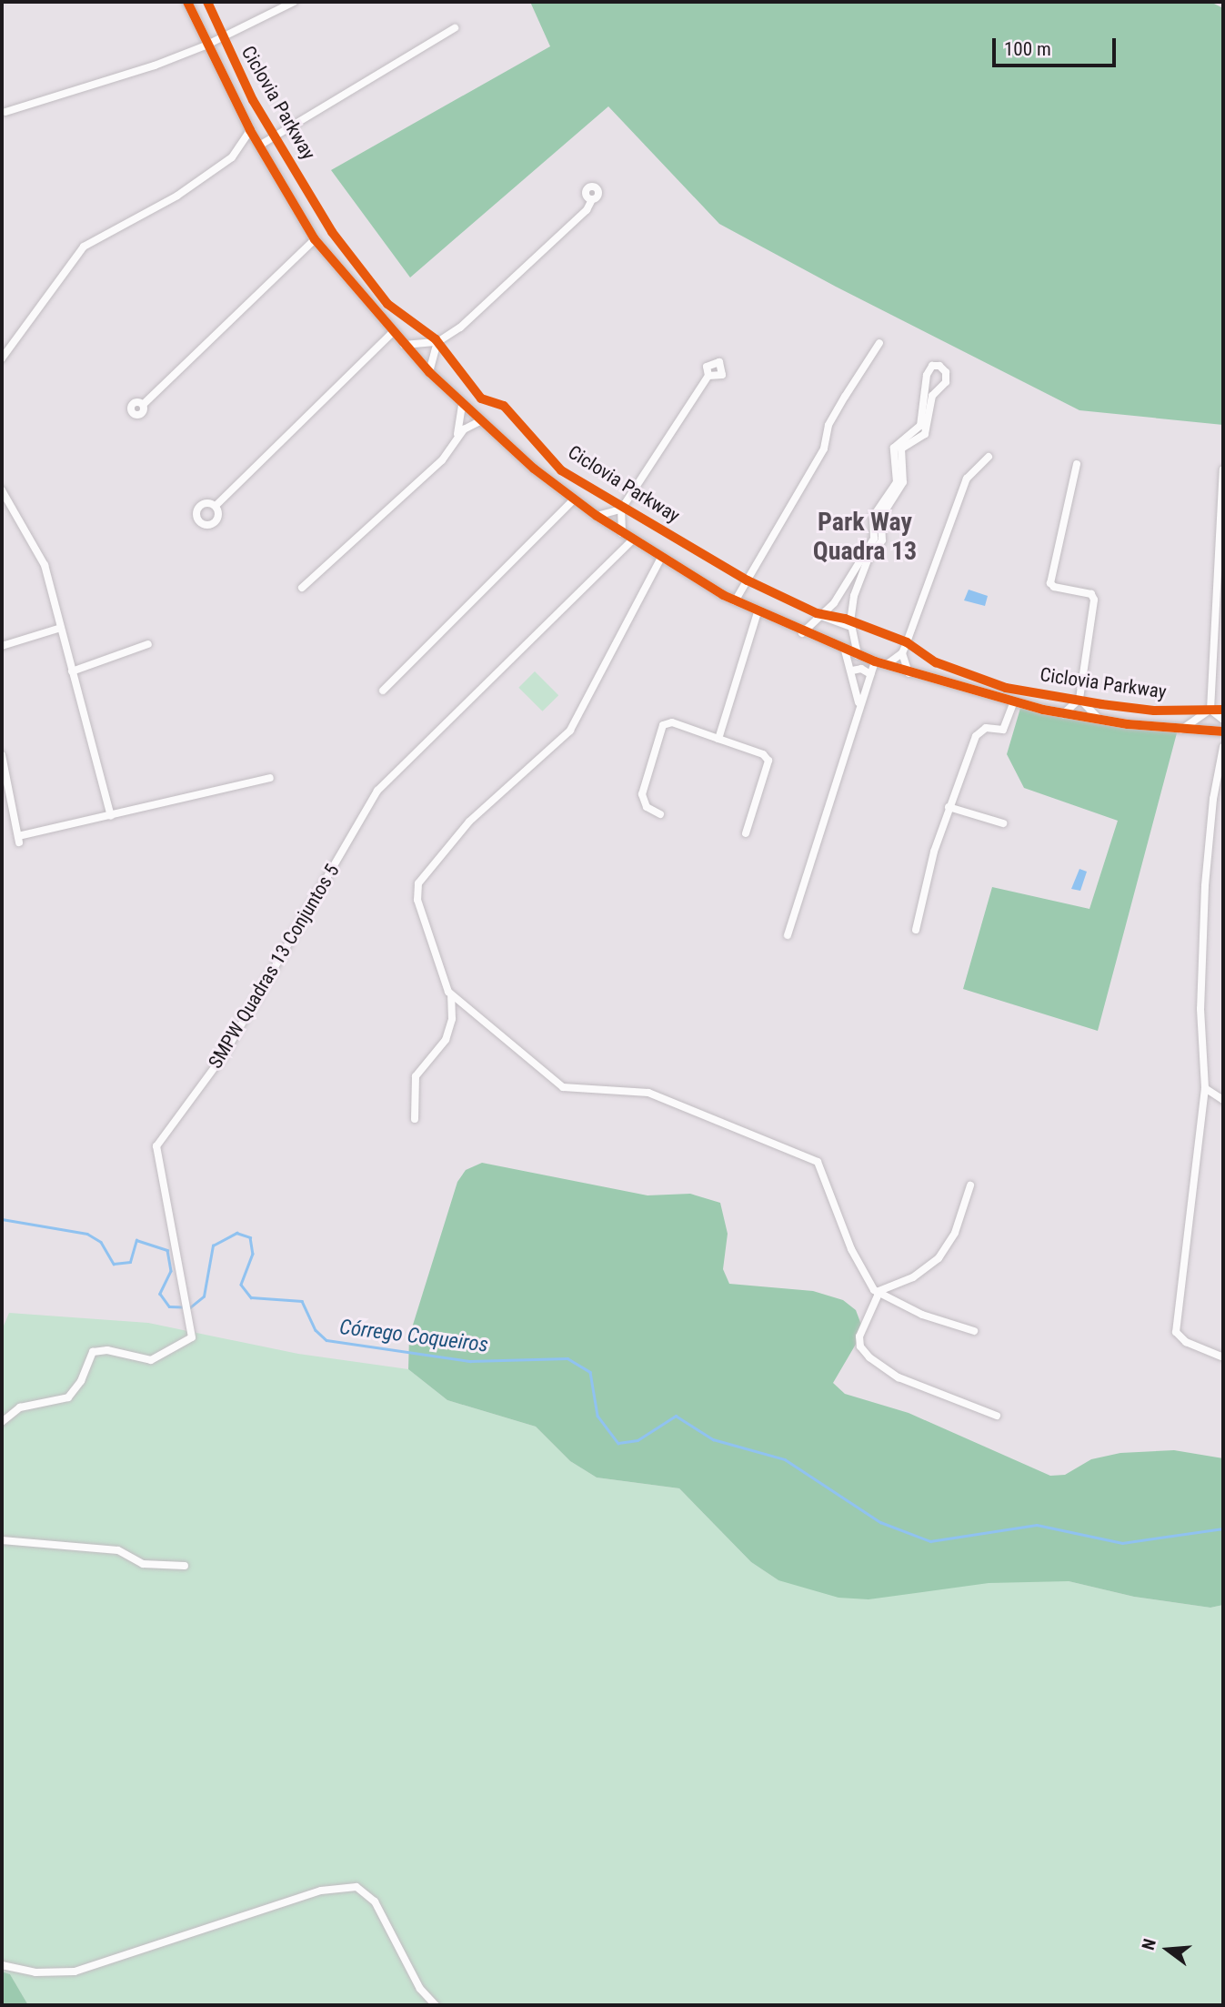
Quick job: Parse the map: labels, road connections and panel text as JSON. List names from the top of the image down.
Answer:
{
  "streets": {
    "street": ["SMPW Quadras 13 Conjuntos 5"],
    "cycle path": ["Ciclovia Parkway"]
  },
  "districts": ["Park Way Quadra 13"],
  "water": ["Córrego Coqueiros"],
  "scale_bar": "100 m",
  "north": "left"
}
